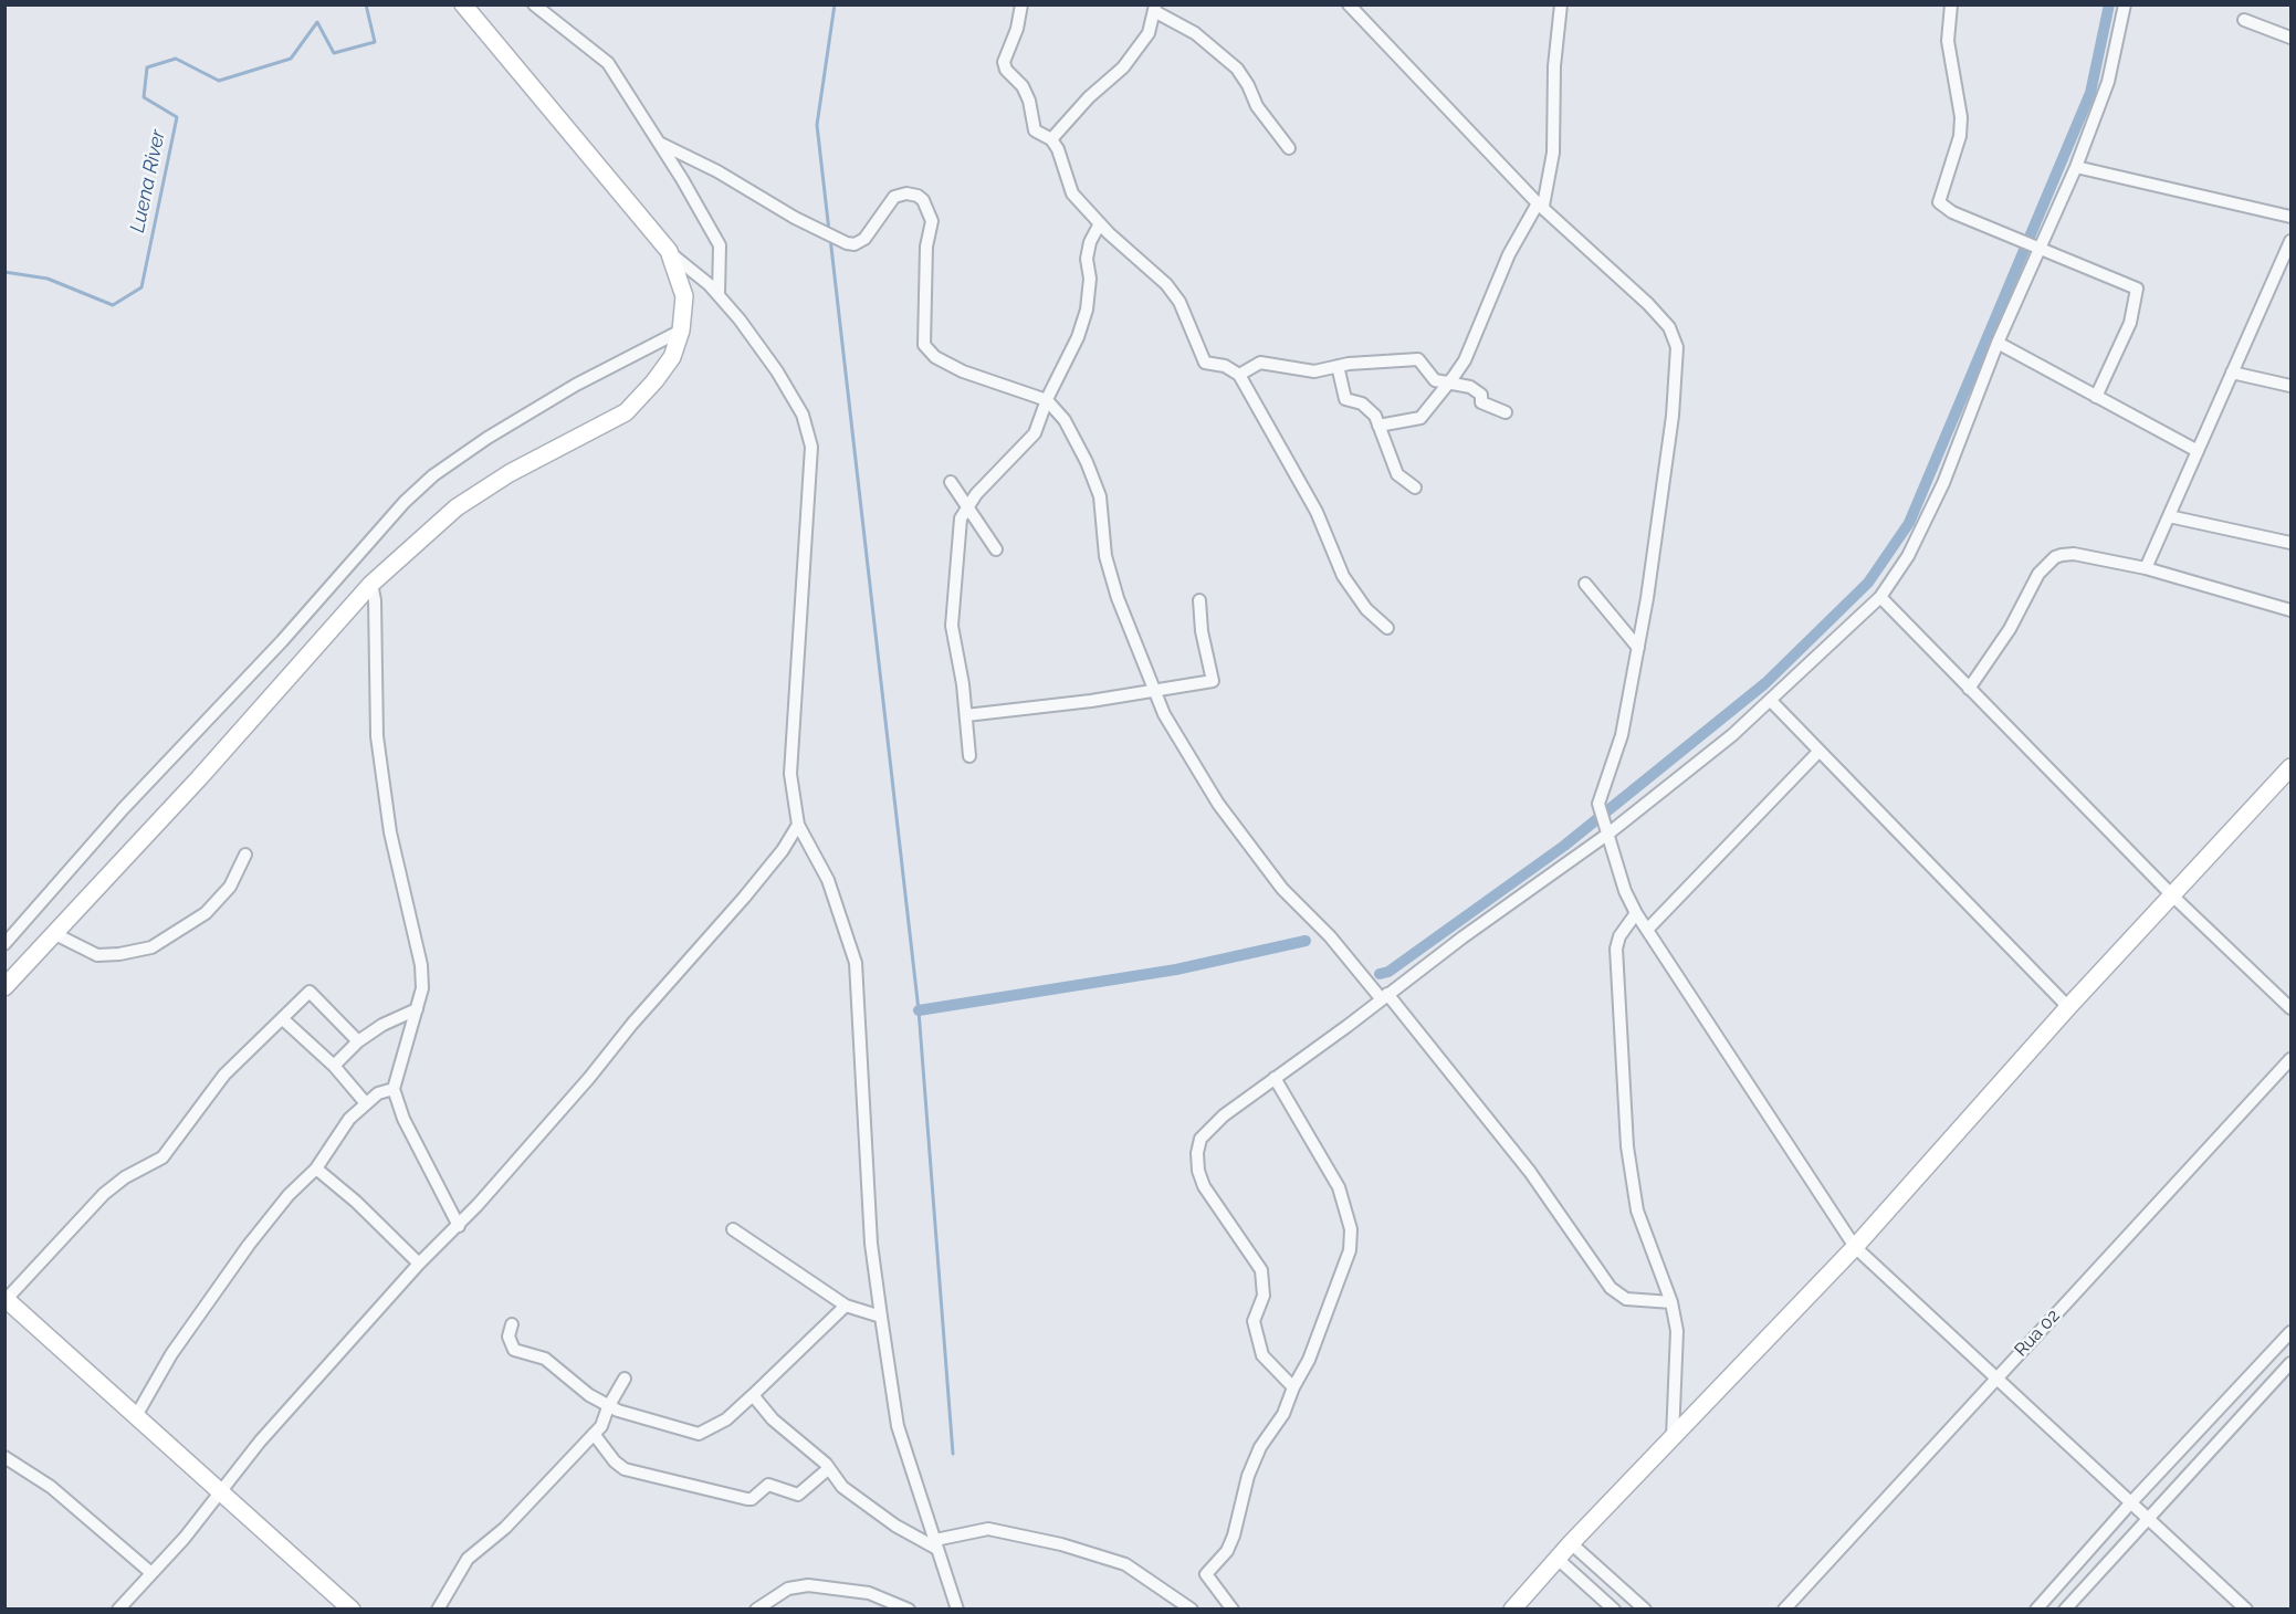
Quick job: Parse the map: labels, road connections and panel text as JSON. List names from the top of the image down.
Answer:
{
  "streets": {
    "street": ["Rua 02"]
  },
  "water": ["Luena River"]
}
